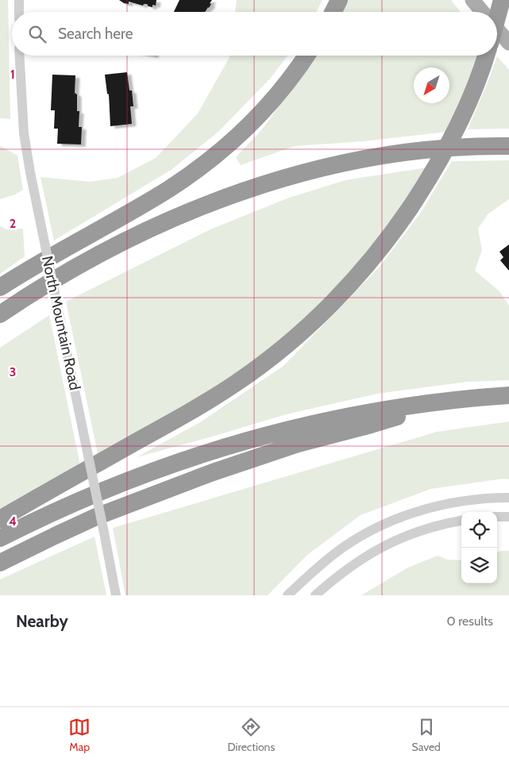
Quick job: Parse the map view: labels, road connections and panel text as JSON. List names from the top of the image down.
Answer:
{
  "streets": {
    "street": ["North Mountain Road"]
  },
  "north": "bottom left",
  "page": {
    "search": "Search here",
    "heading": ["Nearby", "0 results"],
    "nav": ["Map", "Directions", "Saved"]
  },
  "grid": {
    "rows": [
      "1",
      "2",
      "3",
      "4"
    ]
  }
}
